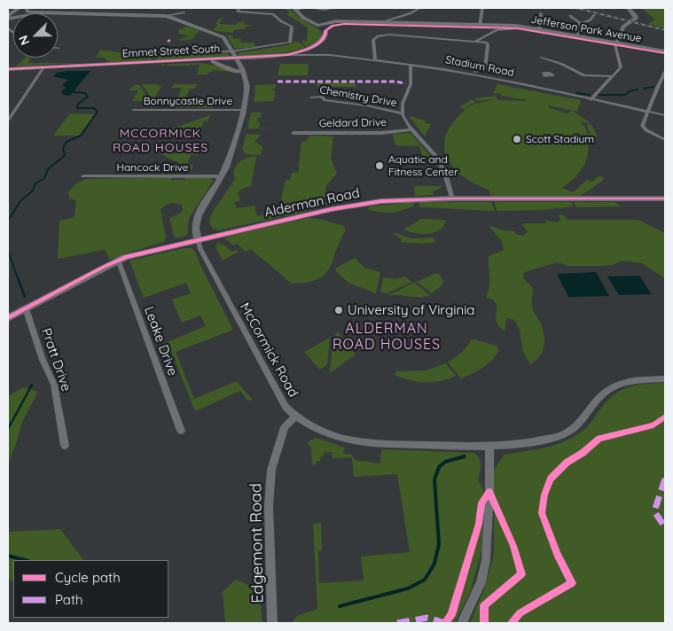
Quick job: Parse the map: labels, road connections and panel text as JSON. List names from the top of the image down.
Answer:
{
  "streets": {
    "main road": ["Jefferson Park Avenue", "Emmet Street South"],
    "street": [
      "Stadium Road",
      "Chemistry Drive",
      "Bonnycastle Drive",
      "Geldard Drive",
      "Hancock Drive",
      "Alderman Road",
      "Leake Drive",
      "McCormick Road",
      "Pratt Drive",
      "Edgemont Road"
    ]
  },
  "crossings": [
    ["Emmet Street South", "Stadium Road"],
    ["Bonnycastle Drive", "McCormick Road"],
    ["Hancock Drive", "McCormick Road"],
    ["Alderman Road", "Leake Drive"],
    ["Alderman Road", "McCormick Road"],
    ["Alderman Road", "Pratt Drive"],
    ["McCormick Road", "Edgemont Road"]
  ],
  "districts": ["MCCORMICK ROAD HOUSES", "ALDERMAN ROAD HOUSES"],
  "places": ["Scott Stadium", "Aquatic and Fitness Center", "University of Virginia"],
  "legend": ["Cycle path", "Path"],
  "north": "bottom left"
}
